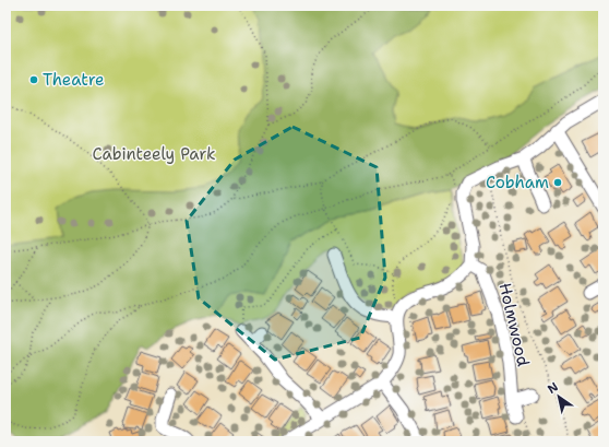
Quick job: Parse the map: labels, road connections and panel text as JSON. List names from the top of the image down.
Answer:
{
  "streets": {
    "street": ["Holmwood"]
  },
  "parks": ["Cabinteely Park"],
  "places": ["Theatre", "Cobham"],
  "north": "top left"
}
